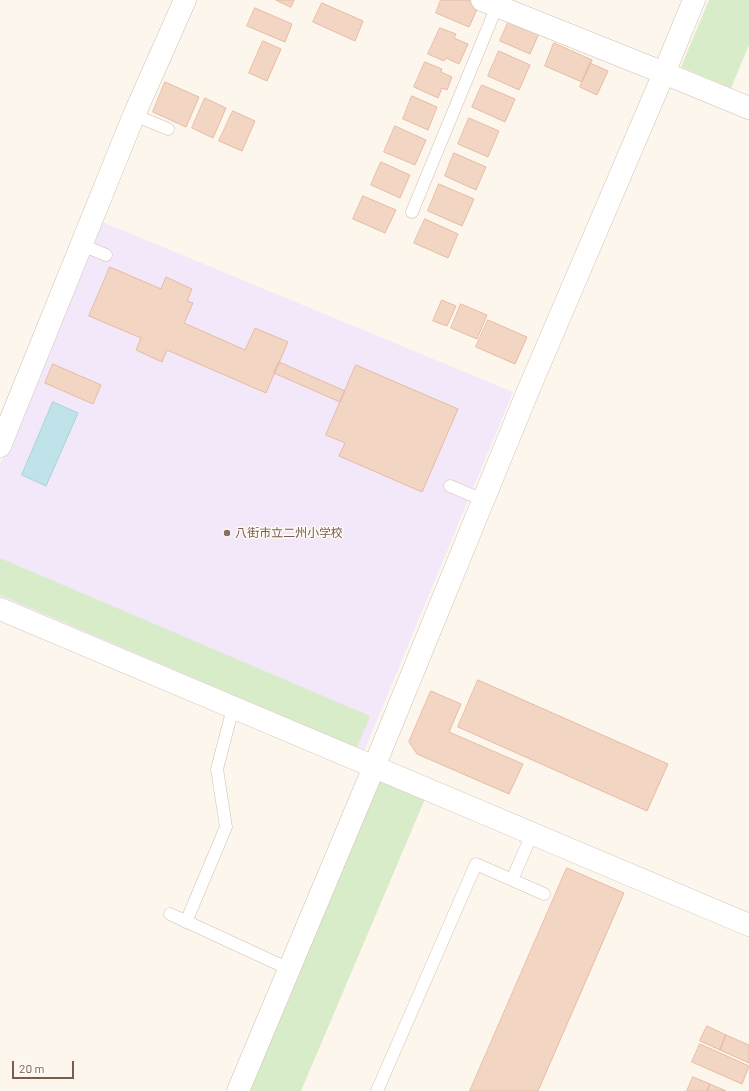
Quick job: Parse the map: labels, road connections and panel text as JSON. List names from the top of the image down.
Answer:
{
  "places": ["八街市立二州小学校"],
  "scale_bar": "20 m"
}
